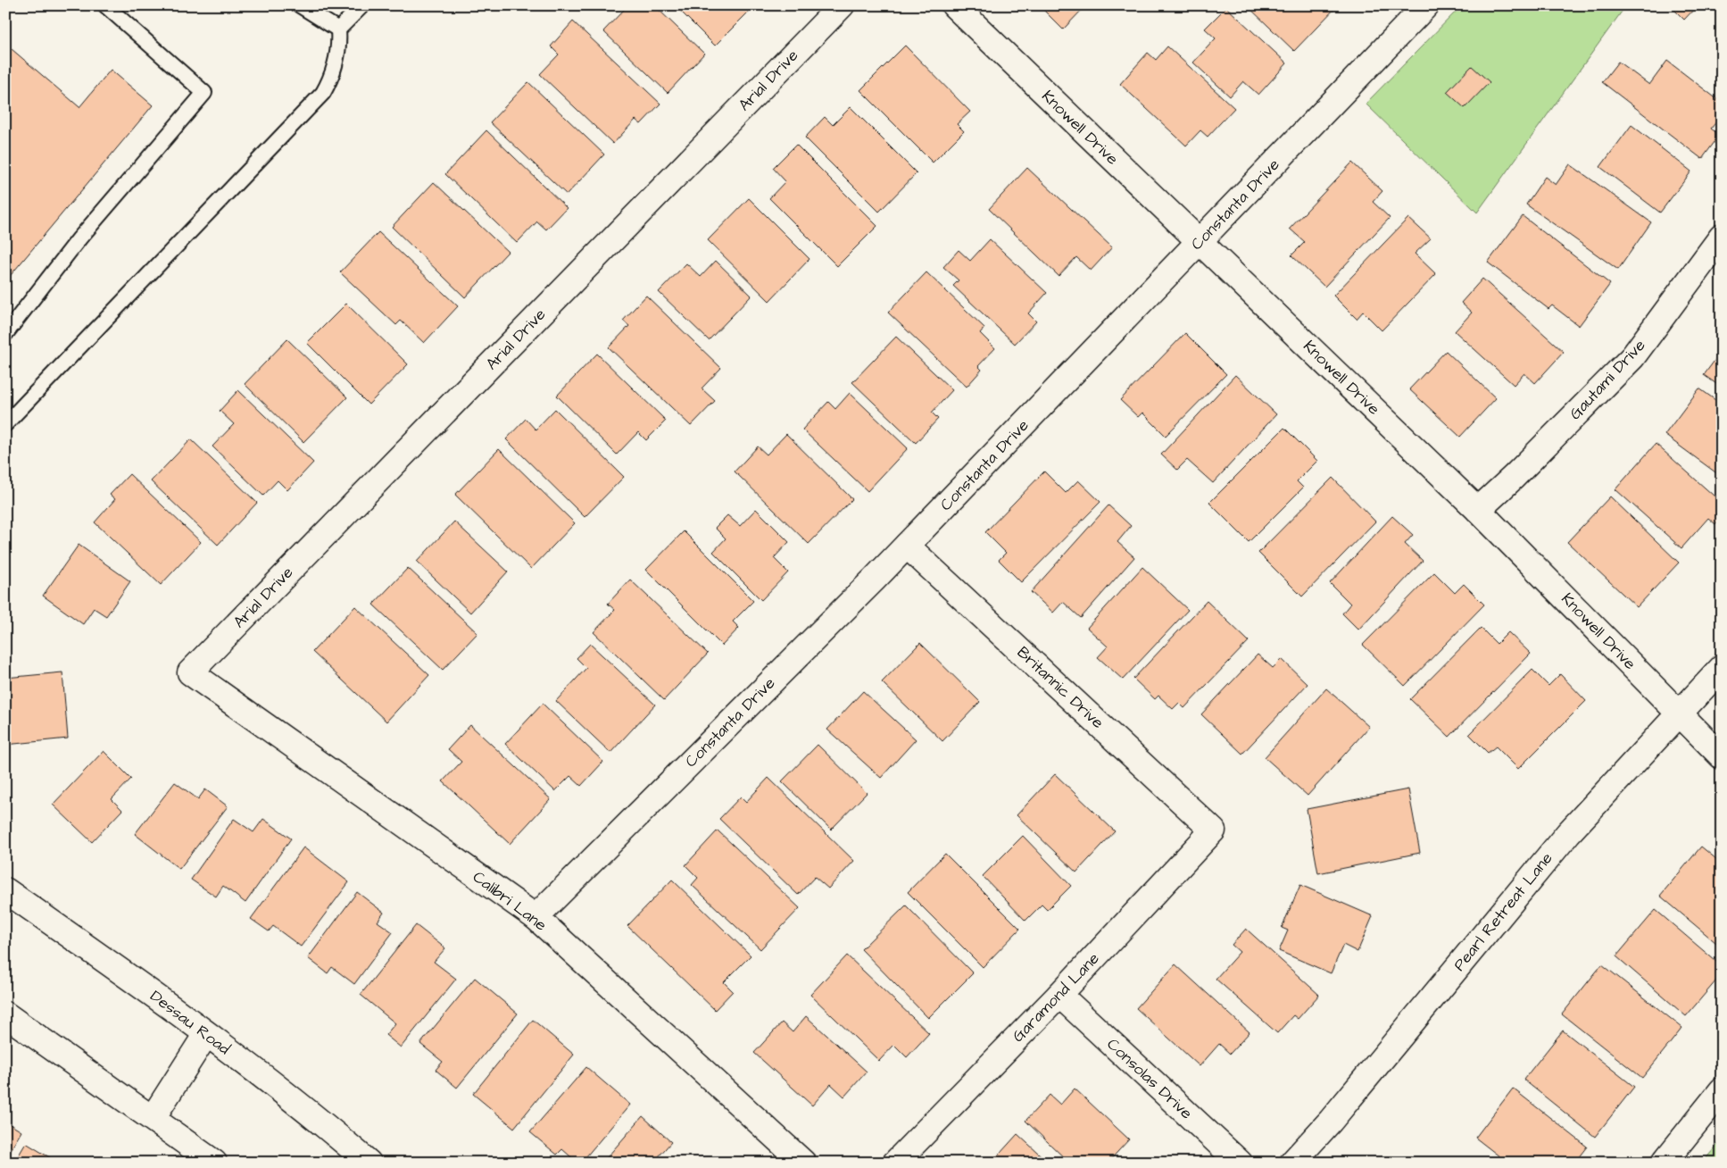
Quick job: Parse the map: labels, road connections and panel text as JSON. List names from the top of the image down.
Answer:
{
  "streets": {
    "street": [
      "Arial Drive",
      "Knowell Drive",
      "Constanta Drive",
      "Gautami Drive",
      "Britannic Drive",
      "Calibri Lane",
      "Pearl Retreat Lane",
      "Garamond Lane",
      "Dessau Road",
      "Consolas Drive"
    ]
  },
  "crossings": [
    ["Arial Drive", "Calibri Lane"],
    ["Knowell Drive", "Constanta Drive"],
    ["Knowell Drive", "Gautami Drive"],
    ["Knowell Drive", "Pearl Retreat Lane"],
    ["Constanta Drive", "Britannic Drive"],
    ["Constanta Drive", "Calibri Lane"],
    ["Britannic Drive", "Garamond Lane"],
    ["Garamond Lane", "Consolas Drive"]
  ]
}
